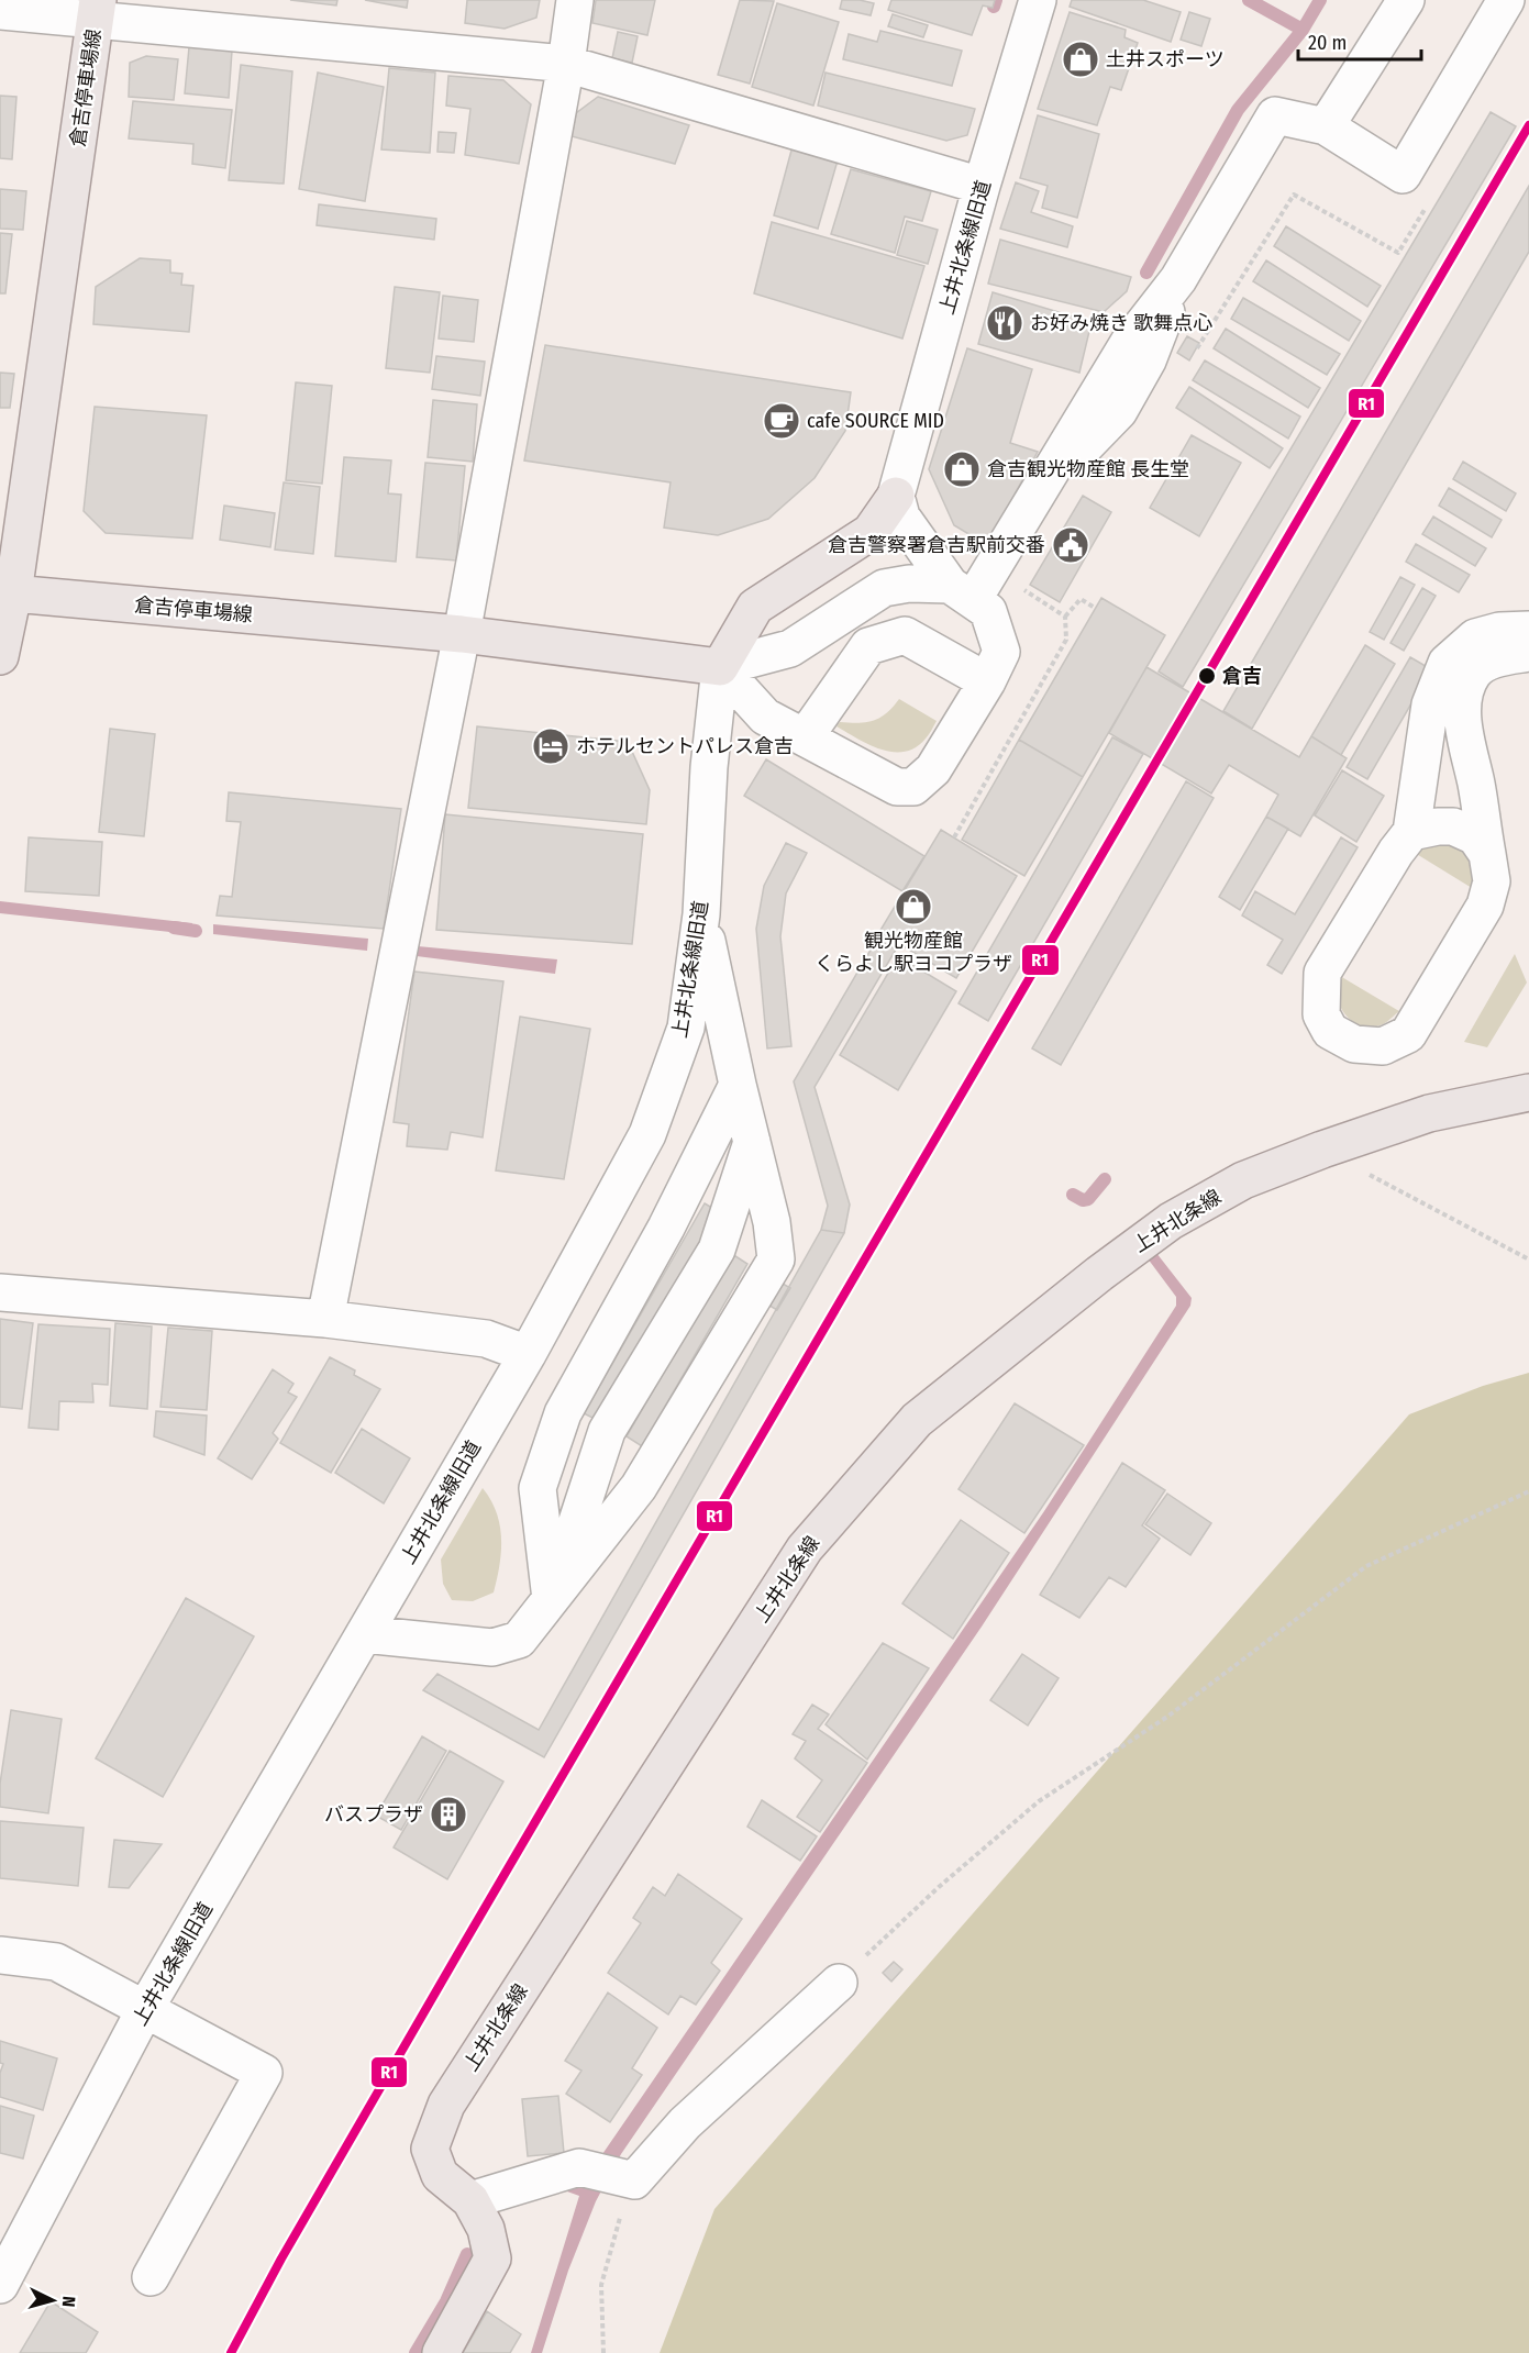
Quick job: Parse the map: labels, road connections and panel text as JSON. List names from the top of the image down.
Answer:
{
  "streets": {
    "main road": ["倉吉停車場線", "上井北条線"],
    "street": ["上井北条線旧道"]
  },
  "crossings": [
    ["倉吉停車場線", "上井北条線旧道"]
  ],
  "places": {
    "shop": ["土井スポーツ", "倉吉観光物産館 長生堂", "観光物産館 くらよし駅ヨコプラザ"],
    "restaurant": ["お好み焼き 歌舞点心"],
    "cafe": ["cafe SOURCE MID"],
    "public building": ["倉吉警察署倉吉駅前交番"],
    "other": ["倉吉"],
    "hotel": ["ホテルセントパレス倉吉"],
    "building": ["バスプラザ"]
  },
  "lines": ["transit line R1"],
  "scale_bar": "20 m",
  "north": "right"
}
